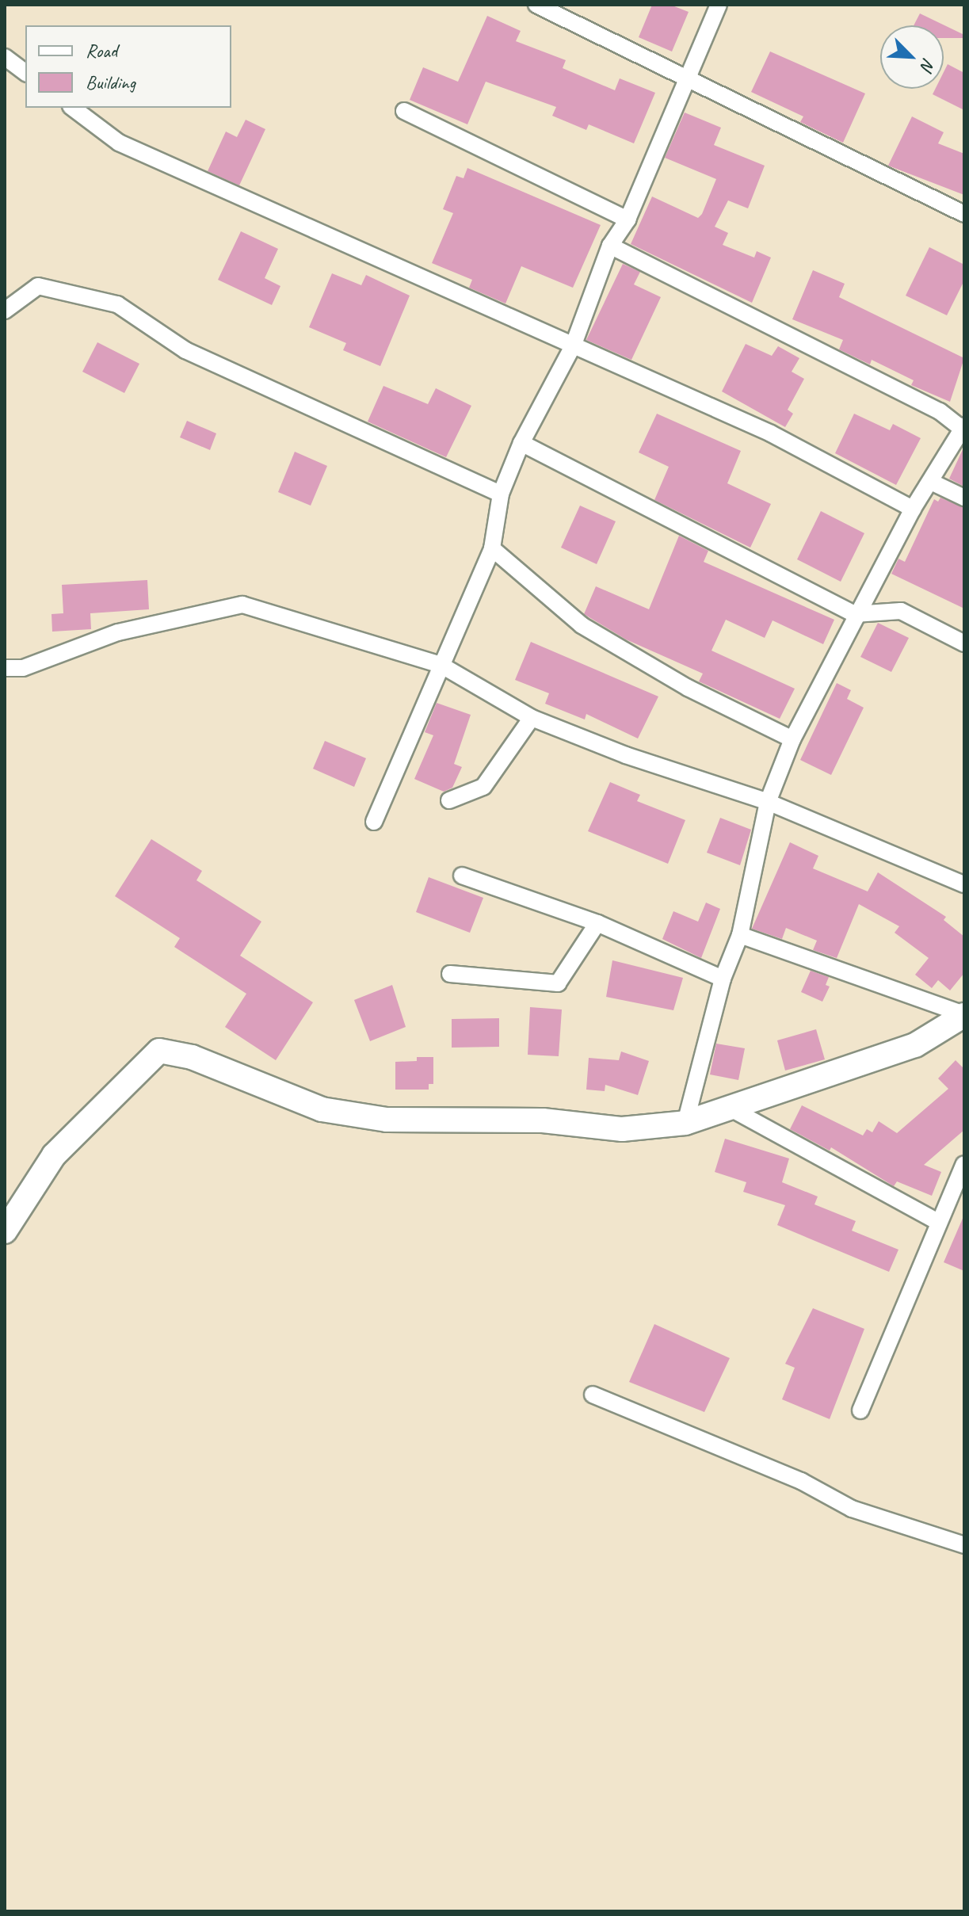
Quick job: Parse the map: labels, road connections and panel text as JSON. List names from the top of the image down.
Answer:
{
  "legend": ["Road", "Building"],
  "north": "bottom right"
}
